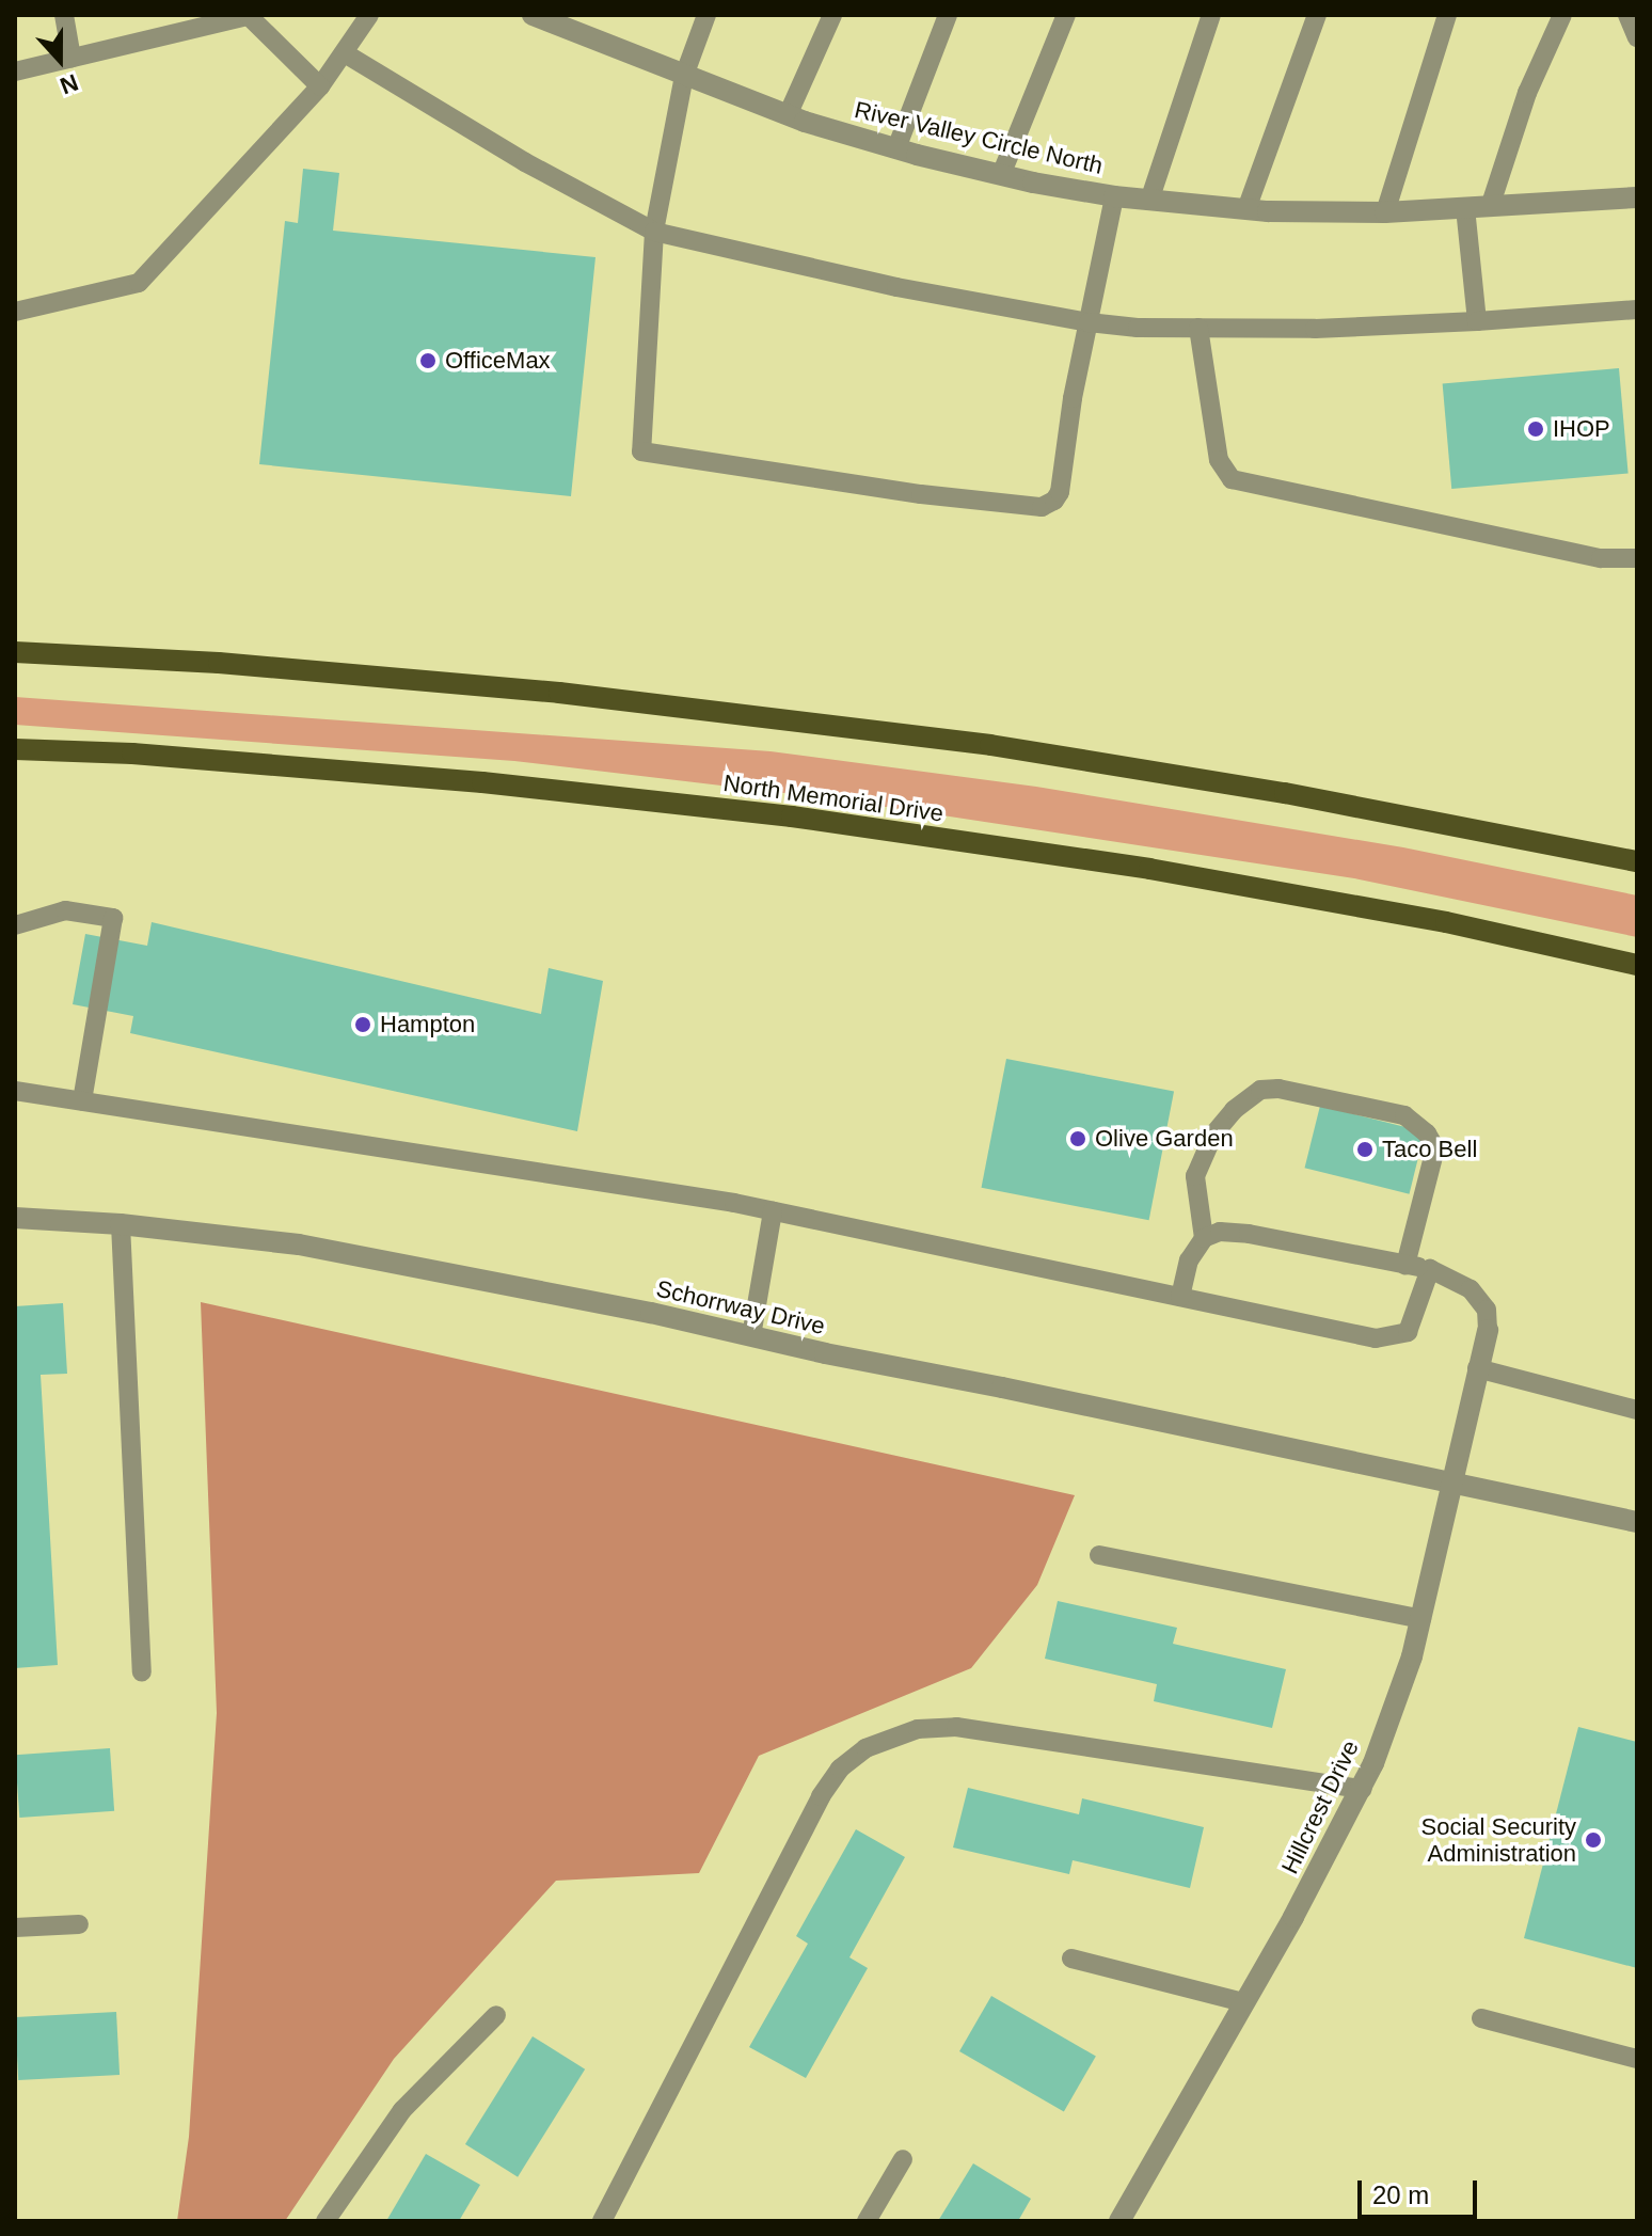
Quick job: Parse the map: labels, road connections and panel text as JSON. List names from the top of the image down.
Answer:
{
  "streets": {
    "main road": ["North Memorial Drive"],
    "street": ["River Valley Circle North", "Schorrway Drive", "Hillcrest Drive"]
  },
  "crossings": [
    ["Schorrway Drive", "Hillcrest Drive"]
  ],
  "places": [
    "OfficeMax",
    "IHOP",
    "Hampton",
    "Olive Garden",
    "Taco Bell",
    "Social Security Administration"
  ],
  "scale_bar": "20 m",
  "north": "bottom"
}
